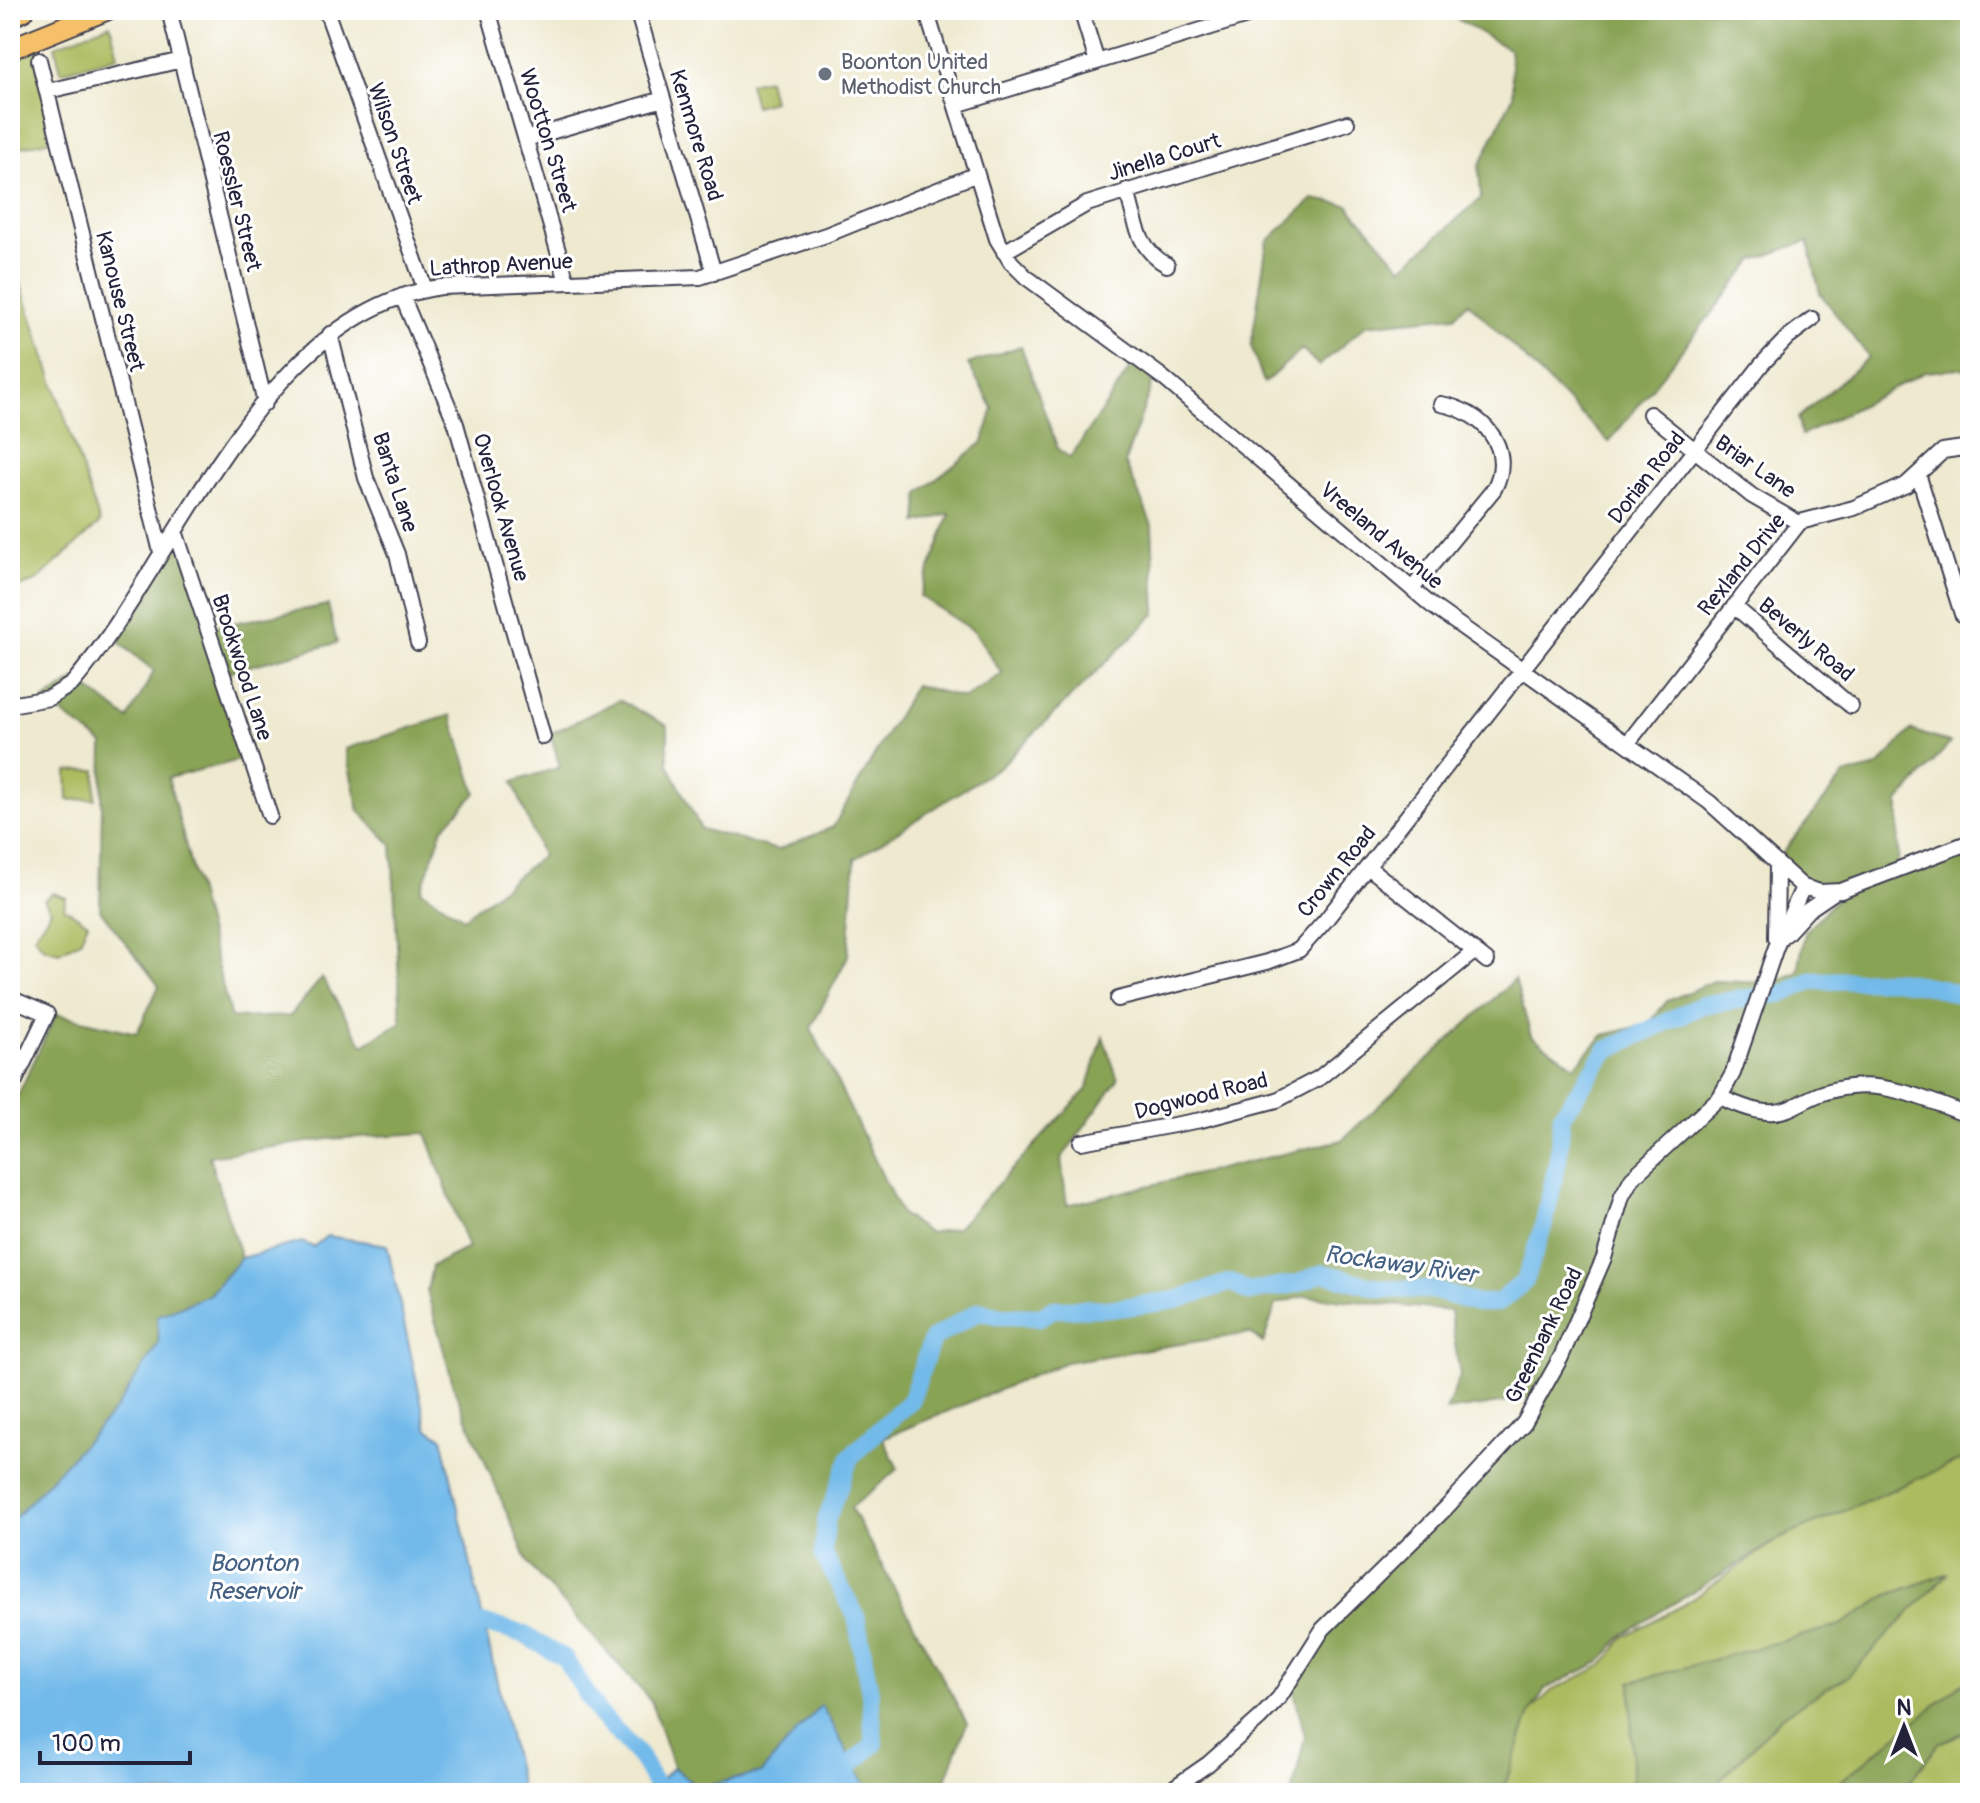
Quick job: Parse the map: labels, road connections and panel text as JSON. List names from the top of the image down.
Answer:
{
  "streets": {
    "street": [
      "Kenmore Road",
      "Wootton Street",
      "Wilson Street",
      "Jinella Court",
      "Roessler Street",
      "Lathrop Avenue",
      "Kanouse Street",
      "Briar Lane",
      "Dorian Road",
      "Banta Lane",
      "Overlook Avenue",
      "Vreeland Avenue",
      "Rexland Drive",
      "Beverly Road",
      "Brookwood Lane",
      "Crown Road",
      "Dogwood Road",
      "Greenbank Road"
    ]
  },
  "crossings": [
    ["Kenmore Road", "Lathrop Avenue"],
    ["Wootton Street", "Lathrop Avenue"],
    ["Wilson Street", "Lathrop Avenue"],
    ["Jinella Court", "Vreeland Avenue"],
    ["Roessler Street", "Lathrop Avenue"],
    ["Lathrop Avenue", "Kanouse Street"],
    ["Lathrop Avenue", "Banta Lane"],
    ["Lathrop Avenue", "Overlook Avenue"],
    ["Lathrop Avenue", "Vreeland Avenue"],
    ["Lathrop Avenue", "Brookwood Lane"],
    ["Briar Lane", "Dorian Road"],
    ["Briar Lane", "Rexland Drive"],
    ["Dorian Road", "Vreeland Avenue"],
    ["Dorian Road", "Crown Road"],
    ["Vreeland Avenue", "Rexland Drive"],
    ["Vreeland Avenue", "Crown Road"],
    ["Vreeland Avenue", "Greenbank Road"],
    ["Rexland Drive", "Beverly Road"],
    ["Crown Road", "Dogwood Road"]
  ],
  "water": ["Rockaway River", "Boonton Reservoir"],
  "places": ["Boonton United Methodist Church"],
  "scale_bar": "100 m",
  "north": "top"
}
